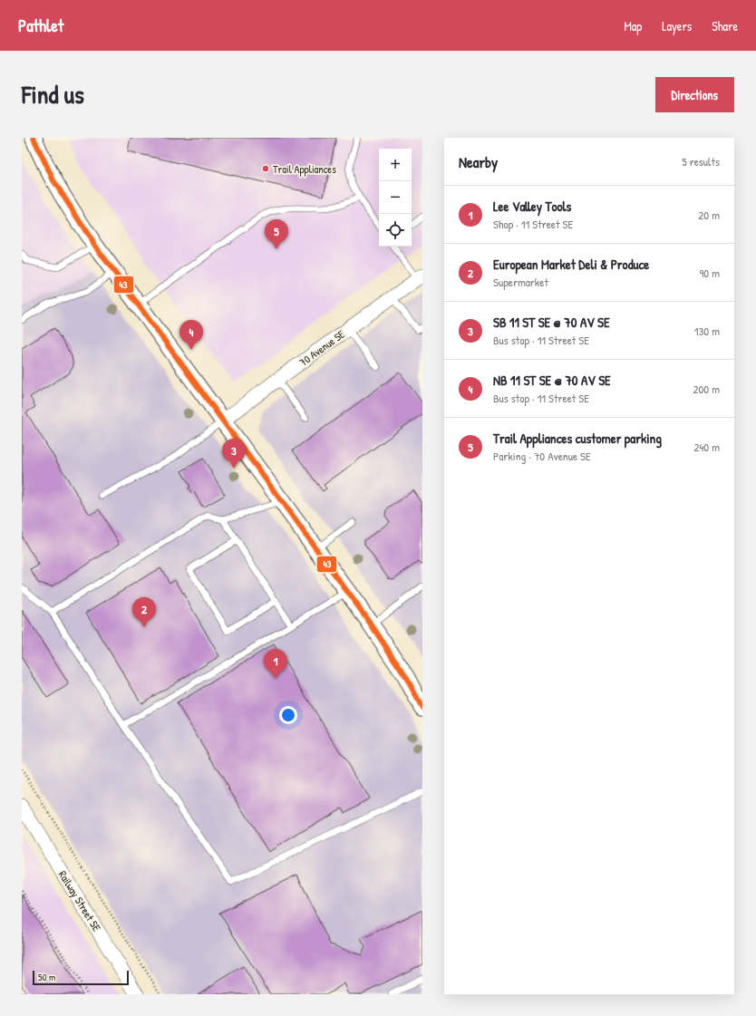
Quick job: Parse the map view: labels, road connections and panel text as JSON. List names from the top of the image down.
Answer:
{
  "streets": {
    "street": ["70 Avenue SE", "Railway Street SE"]
  },
  "places": ["Trail Appliances"],
  "lines": ["transit line 43"],
  "scale_bar": "50 m",
  "page": {
    "header": "Pathlet",
    "nav": ["Map", "Layers", "Share"],
    "title": "Find us",
    "buttons": "Directions",
    "heading": ["Nearby", "5 results"],
    "map_buttons": ["+", "−"],
    "list": [
      {
        "mark": "1",
        "name": "Lee Valley Tools",
        "note": "Shop · 11 Street SE",
        "value": "20 m"
      },
      {
        "mark": "2",
        "name": "European Market Deli & Produce",
        "note": "Supermarket",
        "value": "90 m"
      },
      {
        "mark": "3",
        "name": "SB 11 ST SE @ 70 AV SE",
        "note": "Bus stop · 11 Street SE",
        "value": "130 m"
      },
      {
        "mark": "4",
        "name": "NB 11 ST SE @ 70 AV SE",
        "note": "Bus stop · 11 Street SE",
        "value": "200 m"
      },
      {
        "mark": "5",
        "name": "Trail Appliances customer parking",
        "note": "Parking · 70 Avenue SE",
        "value": "240 m"
      }
    ],
    "pins": [
      "5",
      "4",
      "3",
      "2",
      "1"
    ],
    "scale": "50 m"
  }
}
